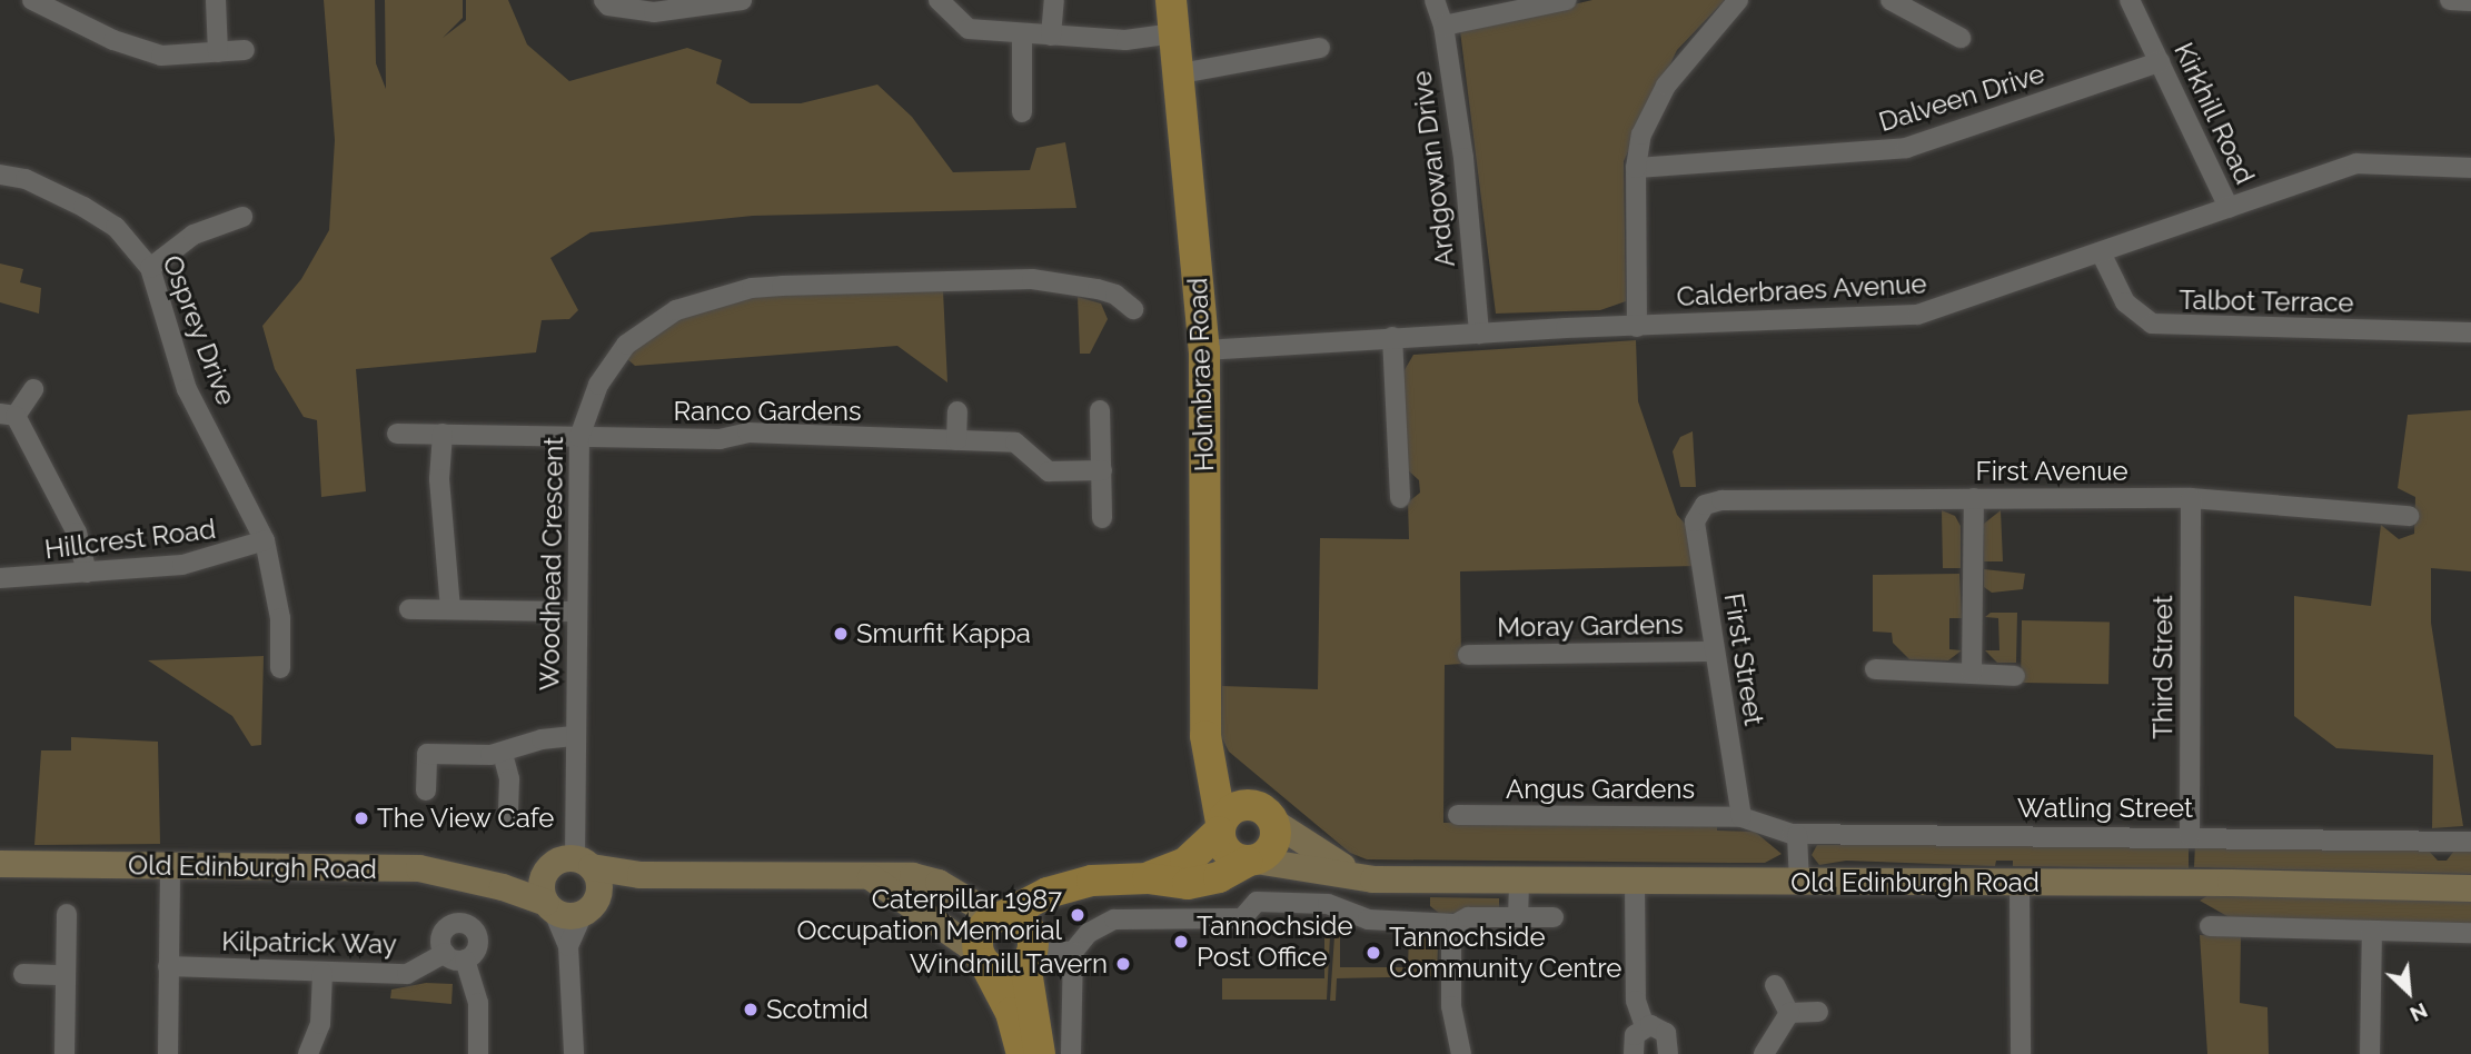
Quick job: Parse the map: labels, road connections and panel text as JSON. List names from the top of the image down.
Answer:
{
  "streets": {
    "main road": ["Holmbrae Road", "Old Edinburgh Road"],
    "street": [
      "Dalveen Drive",
      "Kirkhill Road",
      "Ardgowan Drive",
      "Calderbraes Avenue",
      "Talbot Terrace",
      "Osprey Drive",
      "Ranco Gardens",
      "First Avenue",
      "Hillcrest Road",
      "Woodhead Crescent",
      "Moray Gardens",
      "First Street",
      "Third Street",
      "Angus Gardens",
      "Watling Street",
      "Kilpatrick Way"
    ]
  },
  "crossings": [
    ["Dalveen Drive", "Kirkhill Road"],
    ["Kirkhill Road", "Calderbraes Avenue"],
    ["Ardgowan Drive", "Calderbraes Avenue"],
    ["Calderbraes Avenue", "Talbot Terrace"],
    ["Calderbraes Avenue", "Holmbrae Road"],
    ["Osprey Drive", "Hillcrest Road"],
    ["Holmbrae Road", "Old Edinburgh Road"],
    ["Ranco Gardens", "Woodhead Crescent"],
    ["First Avenue", "First Street"],
    ["First Avenue", "Third Street"],
    ["Woodhead Crescent", "Old Edinburgh Road"],
    ["Moray Gardens", "First Street"],
    ["First Street", "Angus Gardens"],
    ["First Street", "Watling Street"],
    ["Third Street", "Watling Street"],
    ["Angus Gardens", "Watling Street"]
  ],
  "places": [
    "Smurfit Kappa",
    "The View Cafe",
    "Caterpillar 1987 Occupation Memorial",
    "Tannochside Post Office",
    "Tannochside Community Centre",
    "Windmill Tavern",
    "Scotmid"
  ],
  "north": "bottom right"
}
